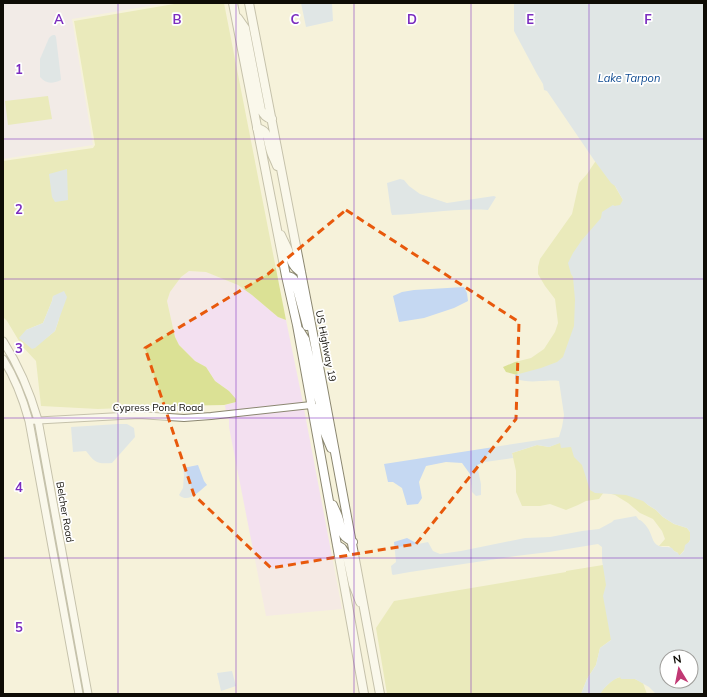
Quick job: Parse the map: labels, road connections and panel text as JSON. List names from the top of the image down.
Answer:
{
  "streets": {
    "highway": ["US Highway 19"],
    "main road": ["Belcher Road"],
    "street": ["Cypress Pond Road"]
  },
  "crossings": [
    ["Cypress Pond Road", "Belcher Road"]
  ],
  "water": ["Lake Tarpon"],
  "north": "top",
  "grid": {
    "columns": [
      "A",
      "B",
      "C",
      "D",
      "E",
      "F"
    ],
    "rows": [
      "1",
      "2",
      "3",
      "4",
      "5"
    ]
  }
}
